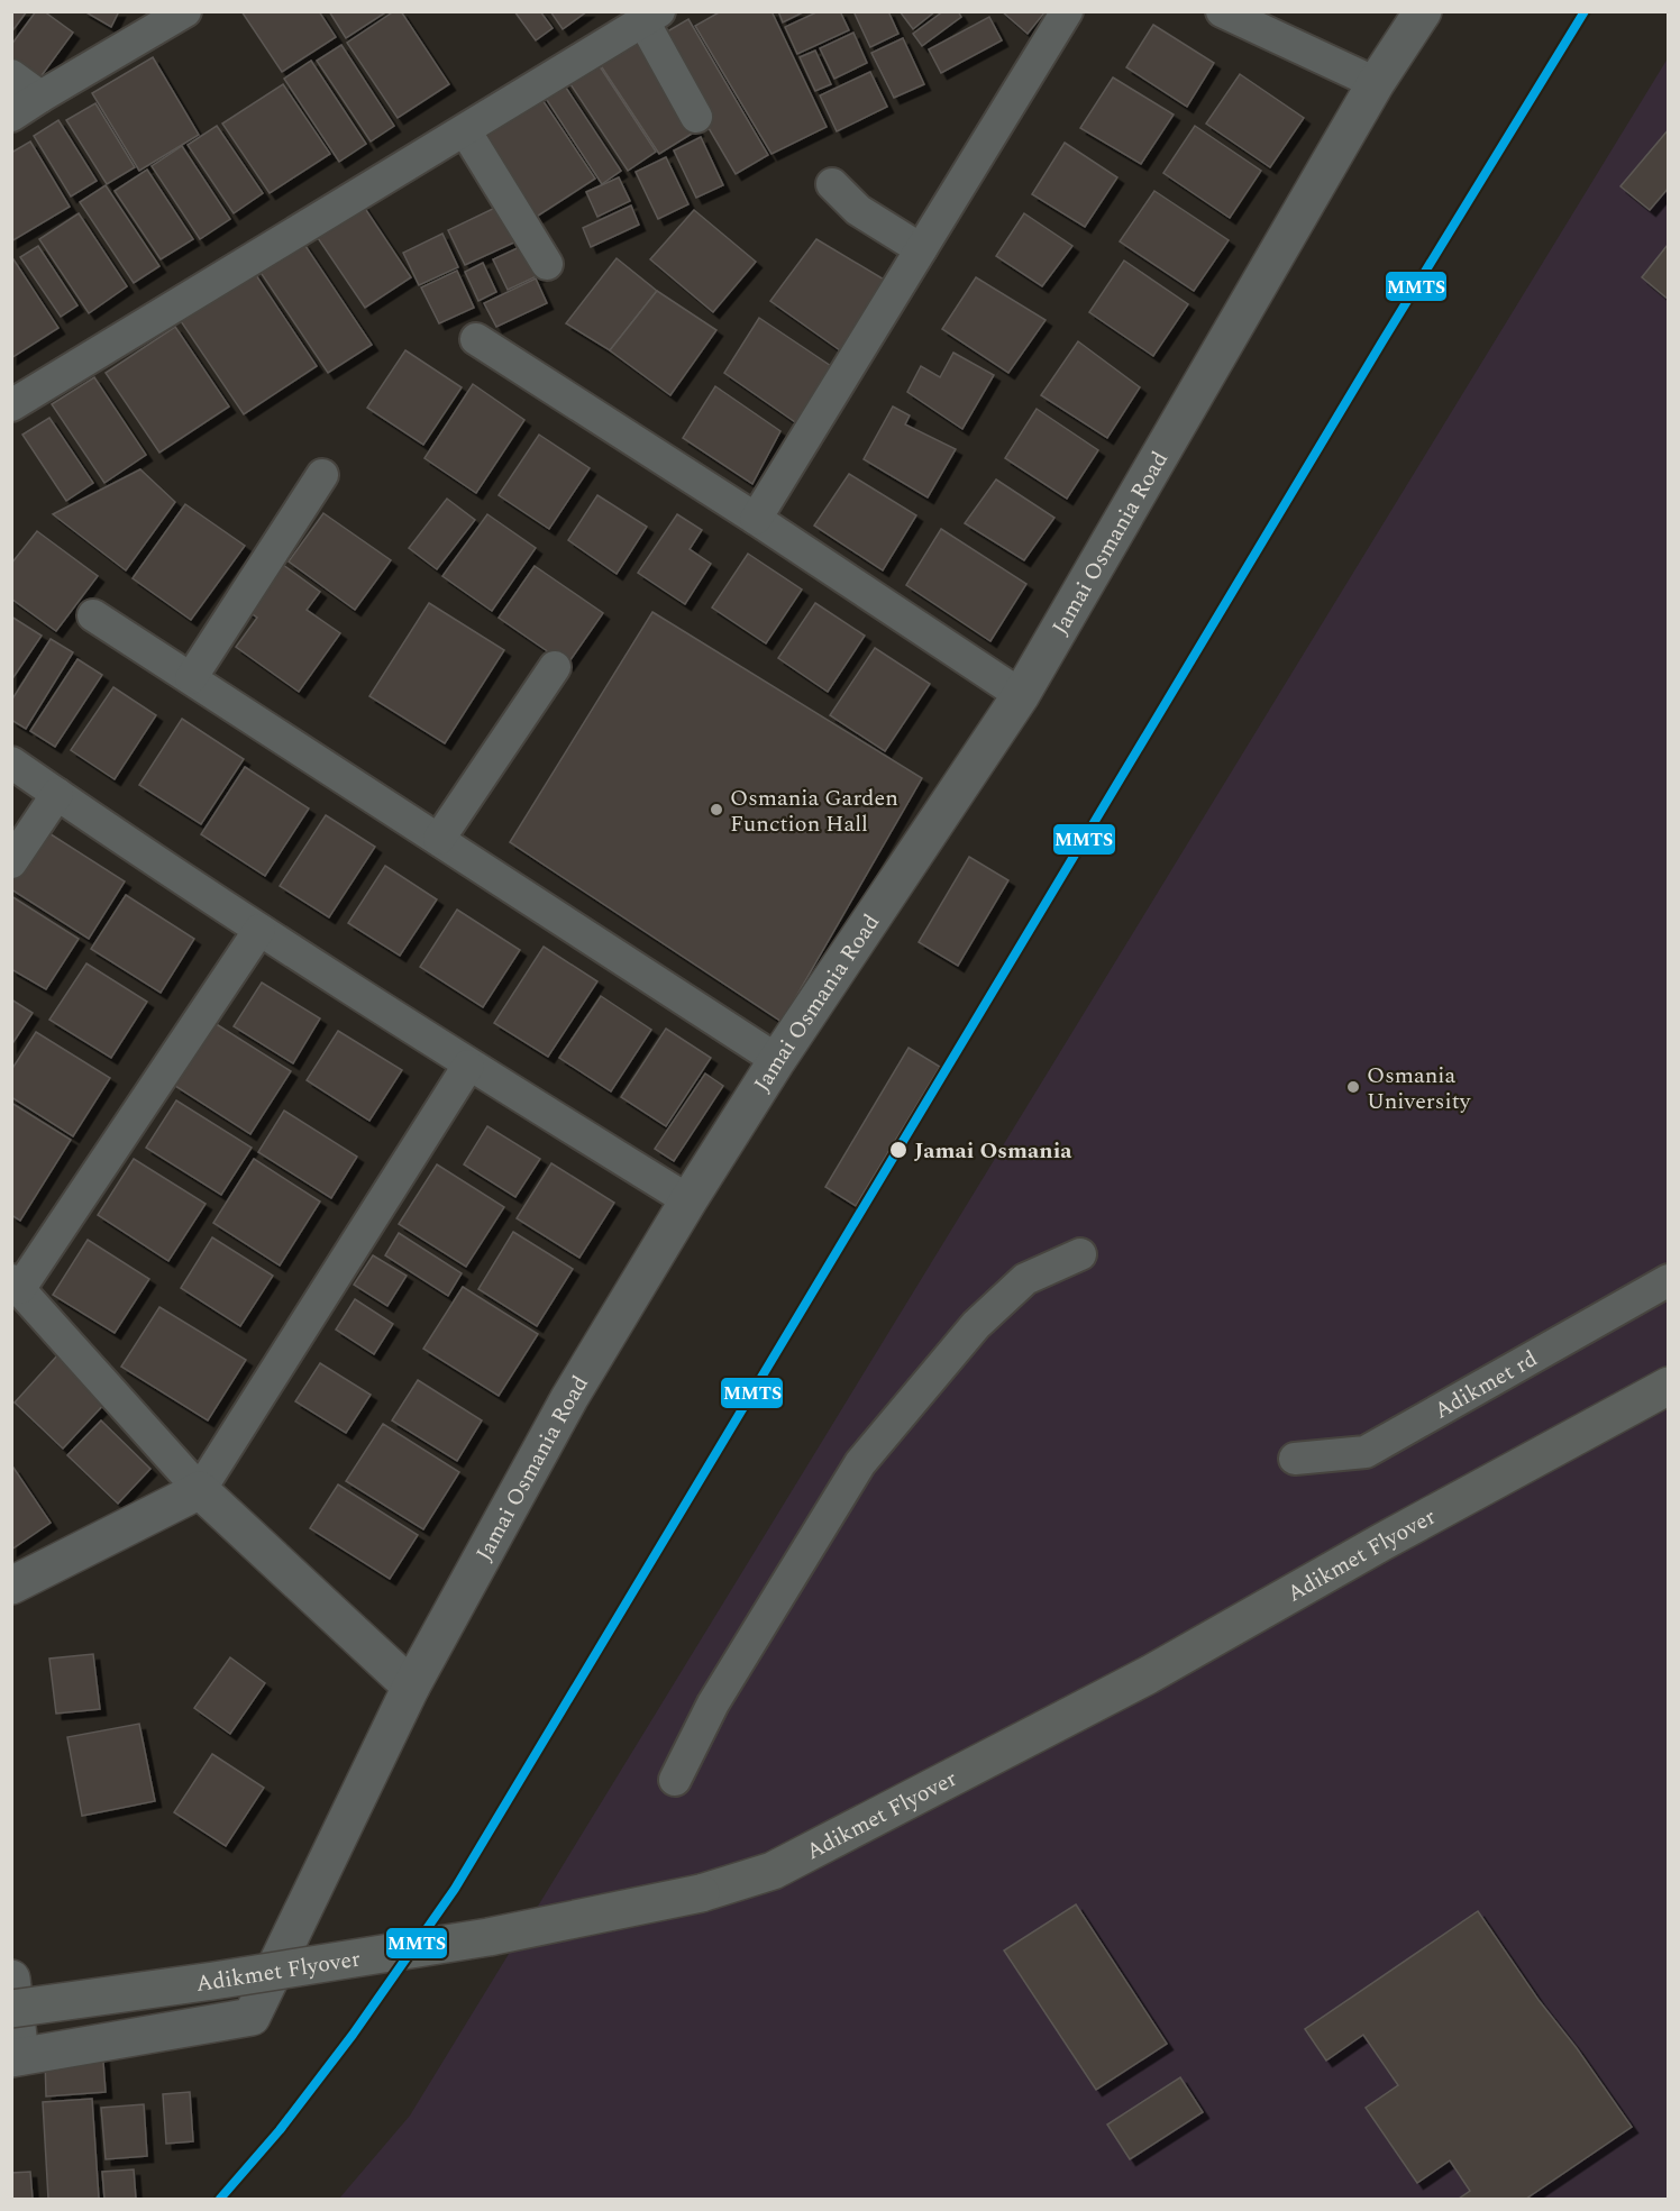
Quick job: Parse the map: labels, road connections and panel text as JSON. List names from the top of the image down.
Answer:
{
  "streets": {
    "main road": ["Adikmet Flyover"],
    "street": ["Jamai Osmania Road", "Adikmet rd"]
  },
  "places": ["Osmania Garden Function Hall", "Osmania University", "Jamai Osmania"],
  "lines": ["transit line MMTS"]
}
